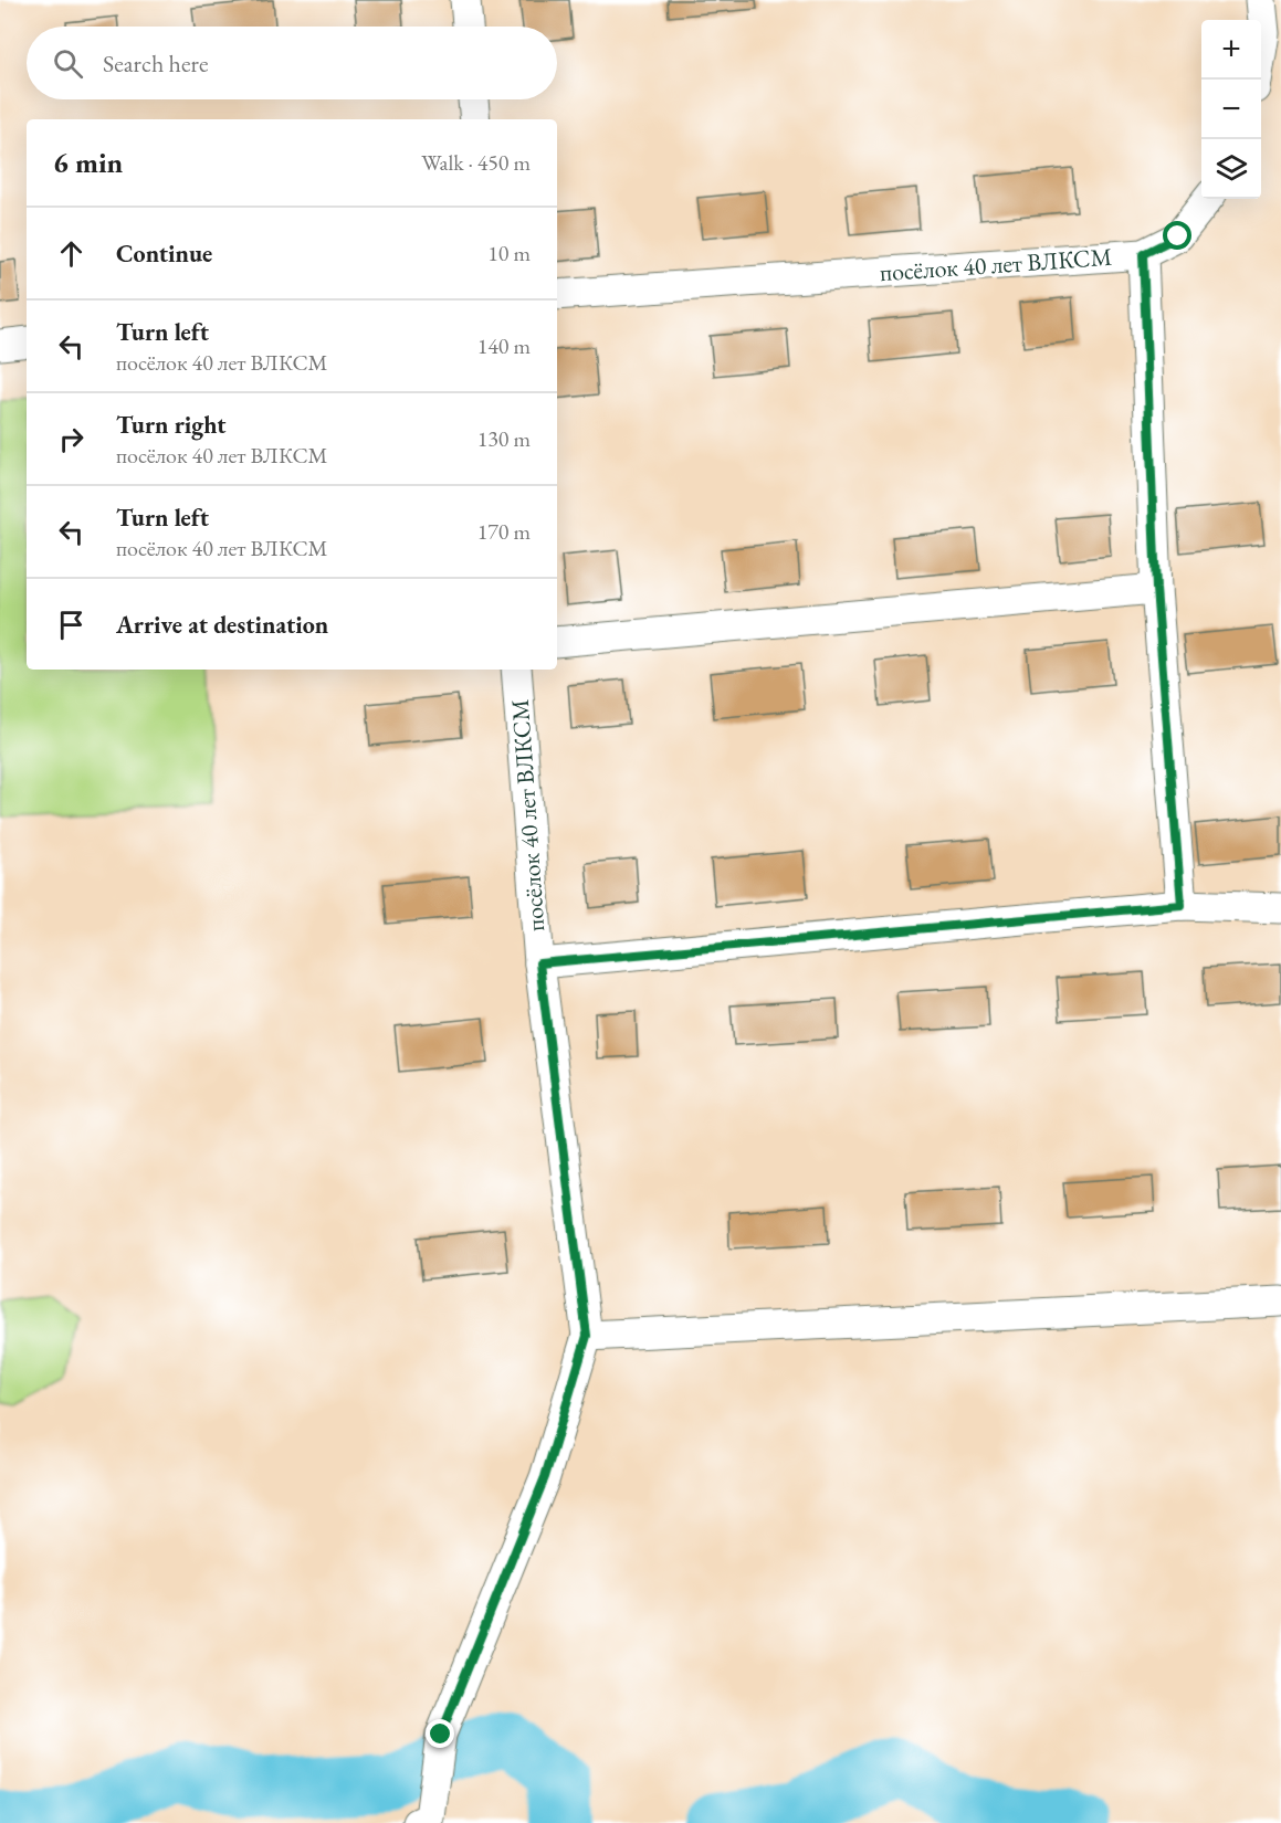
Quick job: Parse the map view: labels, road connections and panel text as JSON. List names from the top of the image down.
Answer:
{
  "streets": {
    "street": ["посёлок 40 лет ВЛКСМ"]
  },
  "page": {
    "map_buttons": ["+", "−"],
    "search": "Search here",
    "heading": ["6 min", "Walk · 450 m"],
    "list": [
      ["Continue", "10 m"],
      ["Turn left", "посёлок 40 лет ВЛКСМ", "140 m"],
      ["Turn right", "посёлок 40 лет ВЛКСМ", "130 m"],
      ["Turn left", "посёлок 40 лет ВЛКСМ", "170 m"],
      "Arrive at destination"
    ]
  }
}
